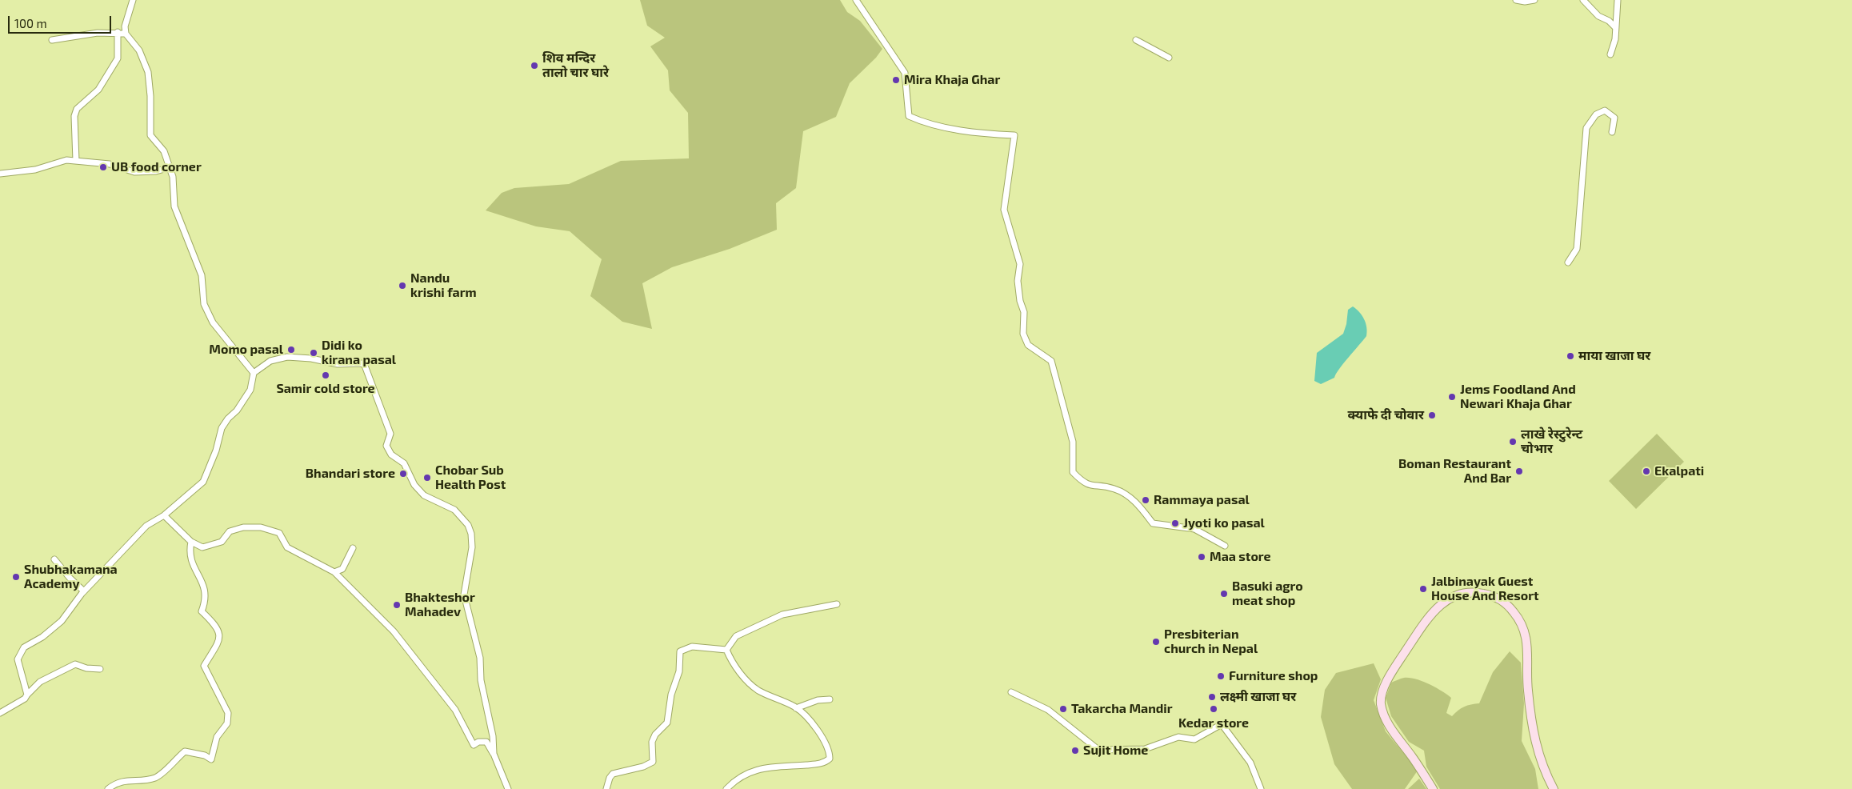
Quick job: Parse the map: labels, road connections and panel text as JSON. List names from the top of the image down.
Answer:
{
  "places": [
    "शिव मन्दिर तालो चार घारे",
    "Mira Khaja Ghar",
    "UB food corner",
    "Nandu krishi farm",
    "Momo pasal",
    "Didi ko kirana pasal",
    "माया खाजा घर",
    "Samir cold store",
    "Jems Foodland And Newari Khaja Ghar",
    "क्याफे दी चोवार",
    "लाखे रेस्टुरेन्ट चोभार",
    "Boman Restaurant And Bar",
    "Ekalpati",
    "Bhandari store",
    "Chobar Sub Health Post",
    "Rammaya pasal",
    "Jyoti ko pasal",
    "Maa store",
    "Shubhakamana Academy",
    "Jalbinayak Guest House And Resort",
    "Basuki agro meat shop",
    "Bhakteshor Mahadev",
    "Presbiterian church in Nepal",
    "Furniture shop",
    "लक्ष्मी खाजा घर",
    "Takarcha Mandir",
    "Kedar store",
    "Sujit Home"
  ],
  "scale_bar": "100 m"
}
